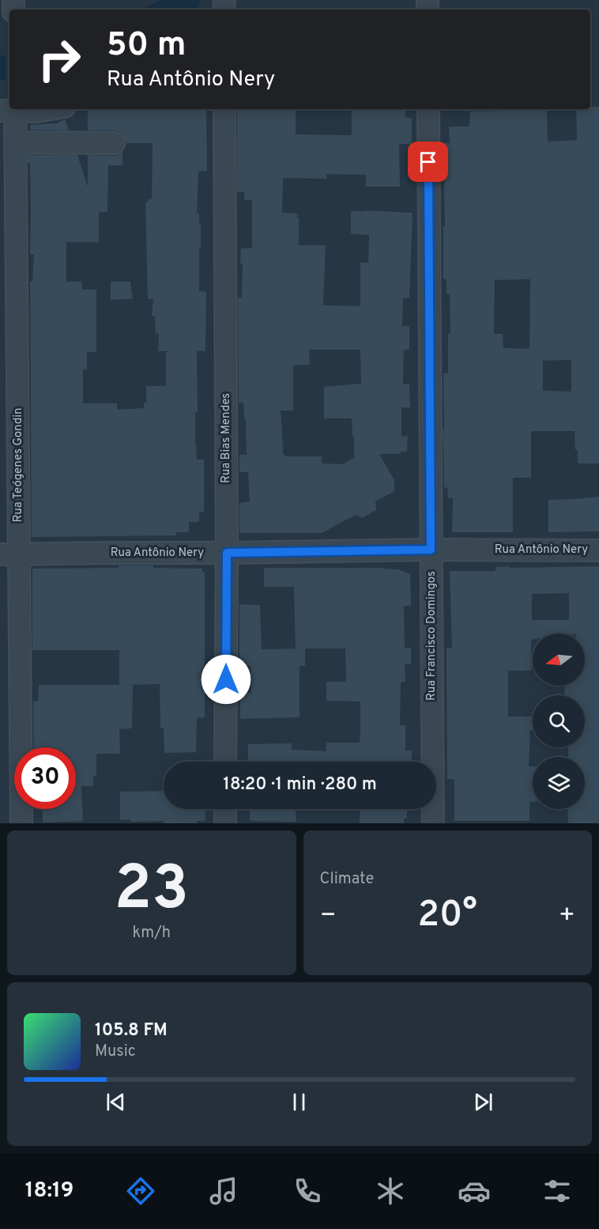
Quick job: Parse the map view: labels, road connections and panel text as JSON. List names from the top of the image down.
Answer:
{
  "streets": {
    "street": [
      "Rua Bias Mendes",
      "Rua Teógenes Gondin",
      "Rua Antônio Nery",
      "Rua Francisco Domingos"
    ]
  },
  "crossings": [
    ["Rua Bias Mendes", "Rua Antônio Nery"],
    ["Rua Teógenes Gondin", "Rua Antônio Nery"],
    ["Rua Antônio Nery", "Rua Francisco Domingos"]
  ],
  "north": "left",
  "page": {
    "turn": ["50 m", "Rua Antônio Nery"],
    "limit": "30",
    "trip": "18:20 · 1 min · 280 m",
    "tile": [
      ["23", "km/h"],
      "Climate"
    ],
    "heat": ["−", "20°", "+"],
    "song": ["105.8 FM", "Music"],
    "tabs": "18:19"
  }
}
